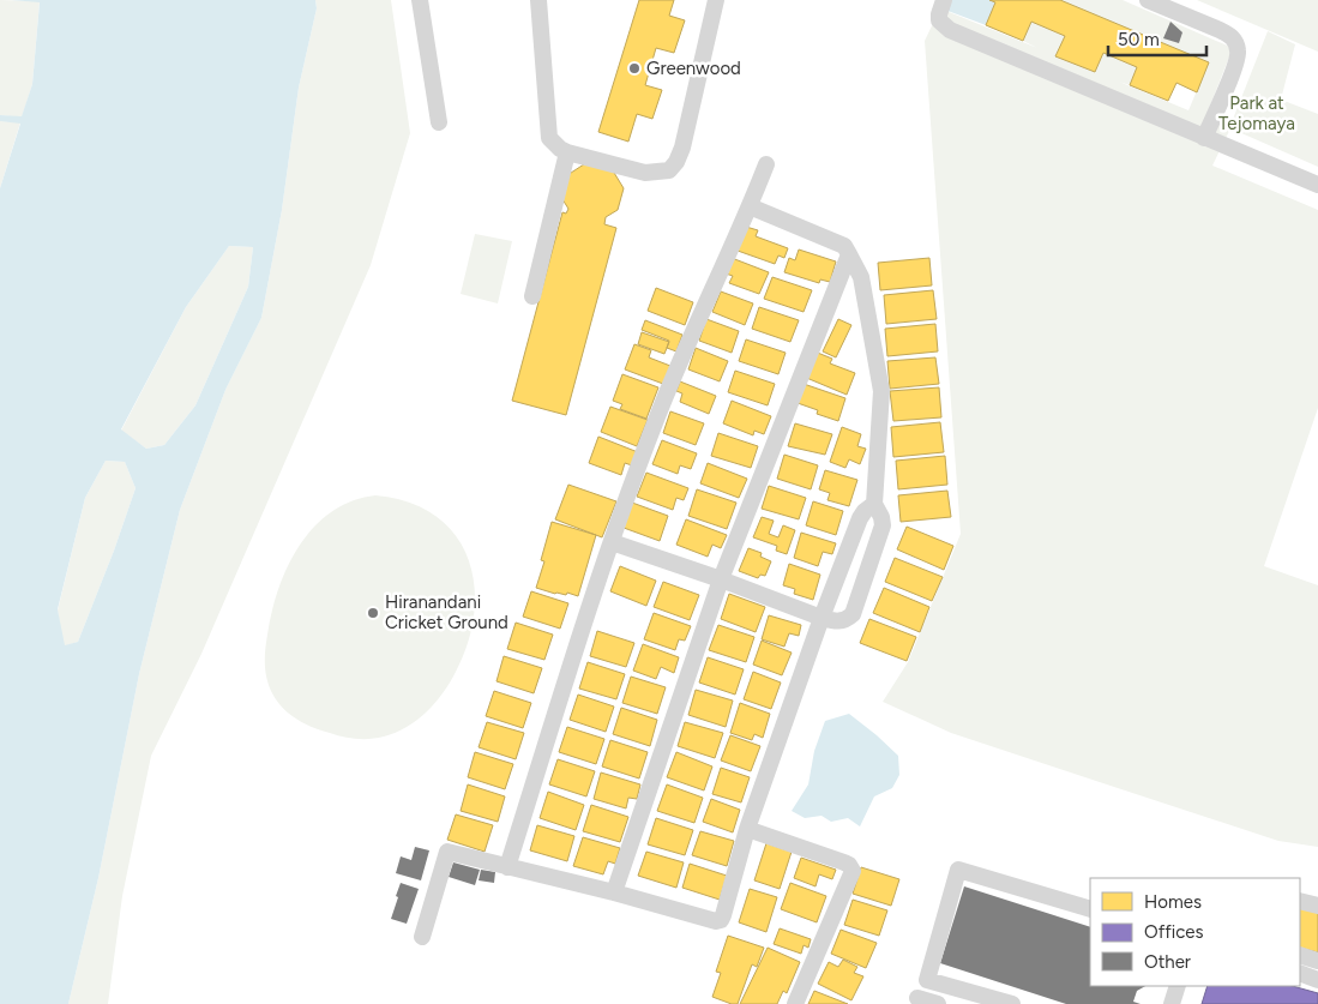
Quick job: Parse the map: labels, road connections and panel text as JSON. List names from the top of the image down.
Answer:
{
  "parks": ["Park at Tejomaya"],
  "places": ["Greenwood", "Hiranandani Cricket Ground"],
  "legend": ["Homes", "Offices", "Other"],
  "scale_bar": "50 m"
}
